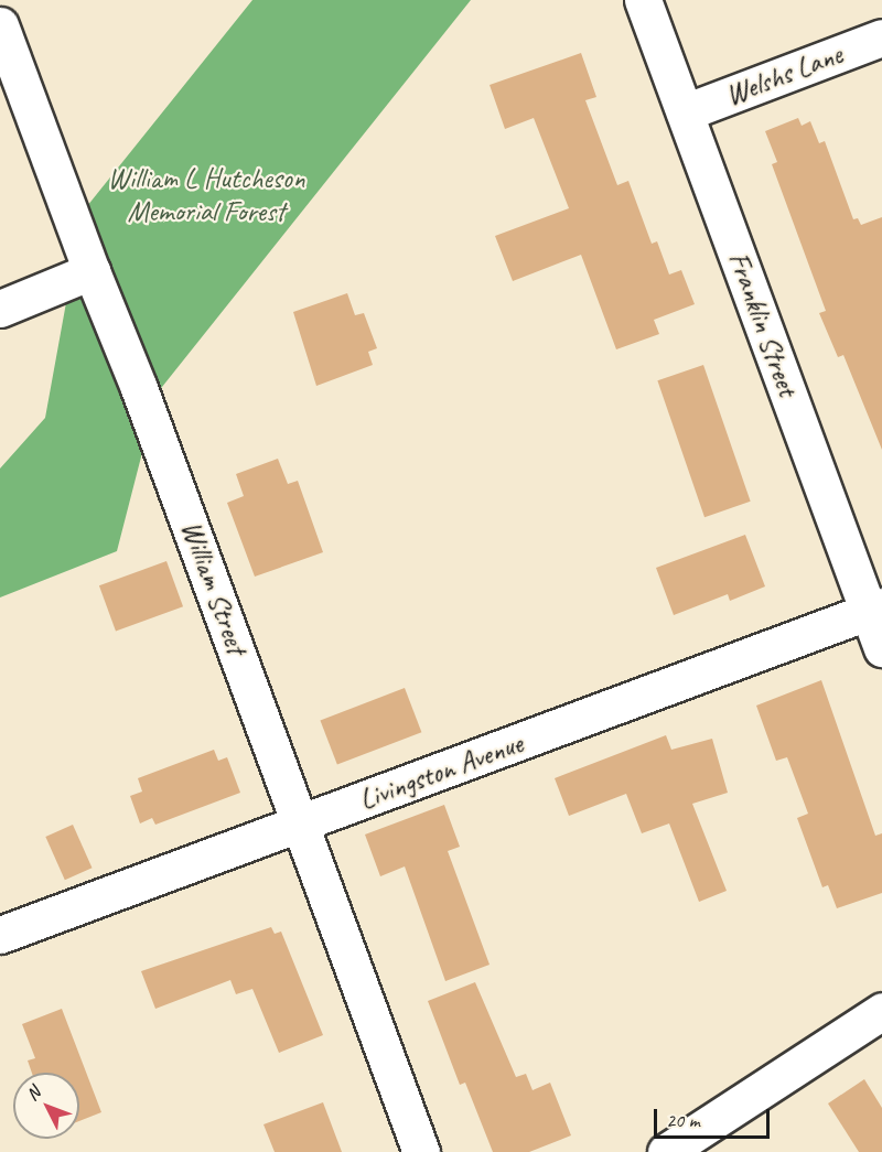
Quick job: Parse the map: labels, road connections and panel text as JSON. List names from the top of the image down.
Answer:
{
  "streets": {
    "street": [
      "Welshs Lane",
      "Franklin Street",
      "William Street",
      "Livingston Avenue"
    ]
  },
  "crossings": [
    ["Welshs Lane", "Franklin Street"],
    ["Franklin Street", "Livingston Avenue"],
    ["William Street", "Livingston Avenue"]
  ],
  "parks": ["William L Hutcheson Memorial Forest"],
  "scale_bar": "20 m",
  "north": "top left"
}
